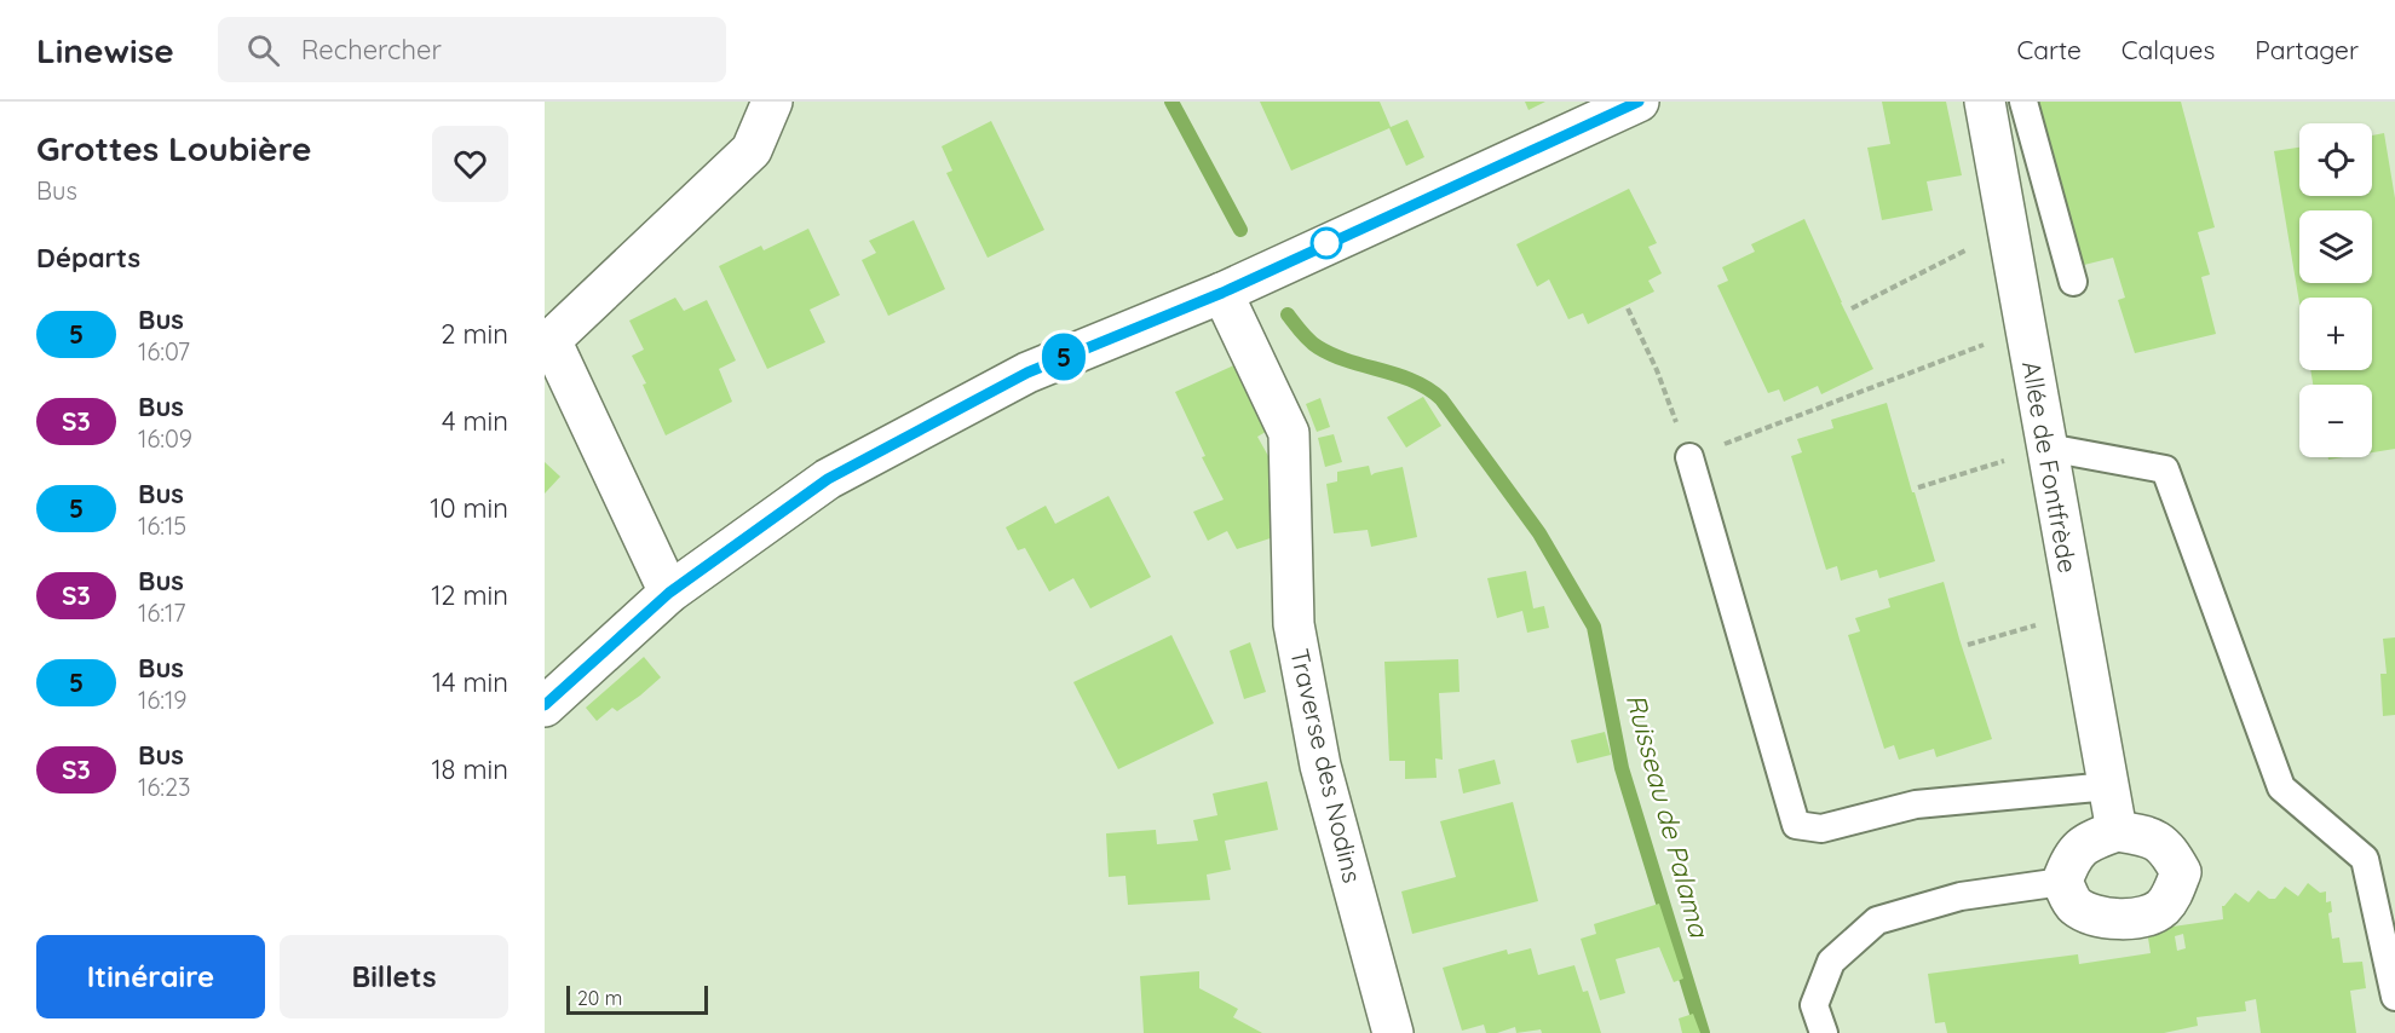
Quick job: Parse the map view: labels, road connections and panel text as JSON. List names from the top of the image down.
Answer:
{
  "streets": {
    "street": ["Allée de Fontfrède", "Traverse des Nodins"]
  },
  "water": ["Ruisseau de Palama"],
  "lines": ["bus line 5"],
  "scale_bar": "20 m",
  "page": {
    "header": "Linewise",
    "search": "Rechercher",
    "nav": ["Carte", "Calques", "Partager"],
    "heading": [
      ["Grottes Loubière", "Bus"],
      "Départs"
    ],
    "on_map": "5",
    "map_buttons": ["+", "−"],
    "list": [
      {
        "mark": "5",
        "name": "Bus",
        "note": "16:07",
        "value": "2 min"
      },
      {
        "mark": "S3",
        "name": "Bus",
        "note": "16:09",
        "value": "4 min"
      },
      {
        "mark": "5",
        "name": "Bus",
        "note": "16:15",
        "value": "10 min"
      },
      {
        "mark": "S3",
        "name": "Bus",
        "note": "16:17",
        "value": "12 min"
      },
      {
        "mark": "5",
        "name": "Bus",
        "note": "16:19",
        "value": "14 min"
      },
      {
        "mark": "S3",
        "name": "Bus",
        "note": "16:23",
        "value": "18 min"
      }
    ],
    "buttons": ["Itinéraire", "Billets"],
    "scale": "20 m"
  }
}
